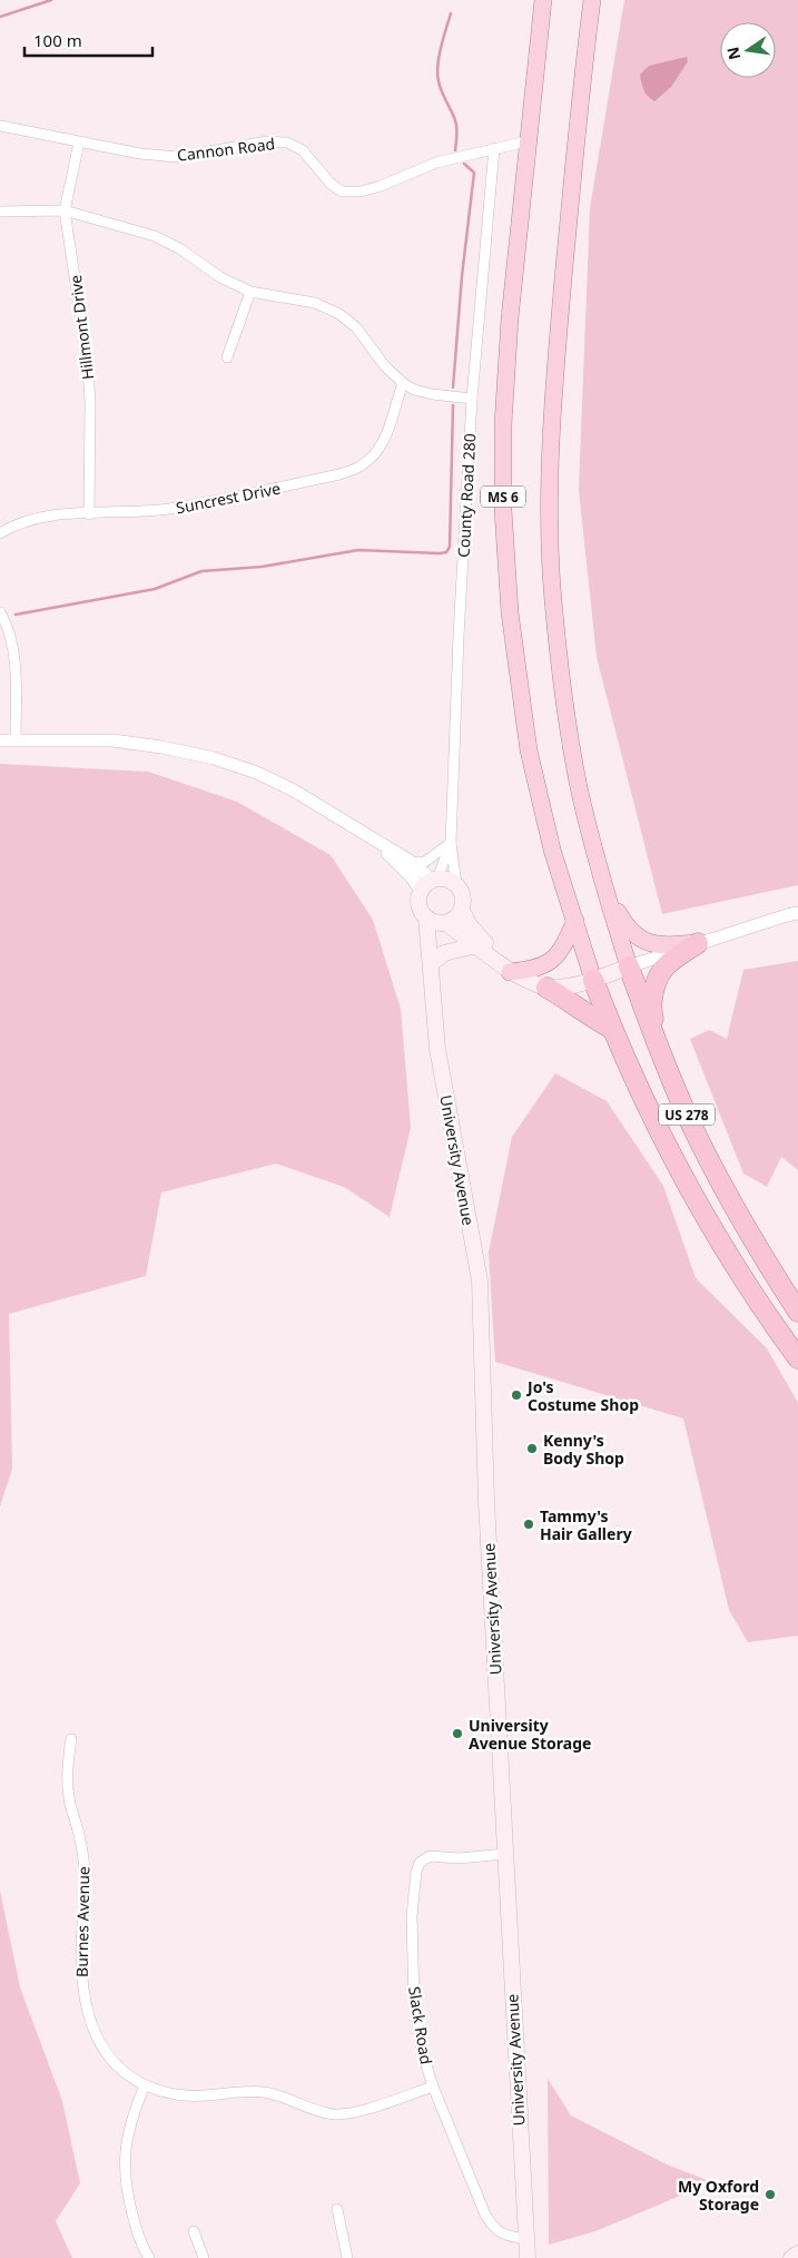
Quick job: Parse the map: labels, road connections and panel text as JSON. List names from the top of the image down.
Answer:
{
  "streets": {
    "highway": ["MS 6", "US 278"],
    "main road": ["University Avenue"],
    "street": [
      "Cannon Road",
      "Hillmont Drive",
      "County Road 280",
      "Suncrest Drive",
      "Burnes Avenue",
      "Slack Road"
    ]
  },
  "crossings": [
    ["Cannon Road", "Hillmont Drive"],
    ["Cannon Road", "County Road 280"],
    ["Cannon Road", "MS 6"],
    ["Hillmont Drive", "Suncrest Drive"],
    ["MS 6", "US 278"],
    ["University Avenue", "Slack Road"],
    ["Burnes Avenue", "Slack Road"]
  ],
  "places": [
    "Jo's Costume Shop",
    "Kenny's Body Shop",
    "Tammy's Hair Gallery",
    "University Avenue Storage",
    "My Oxford Storage"
  ],
  "scale_bar": "100 m",
  "north": "left"
}
